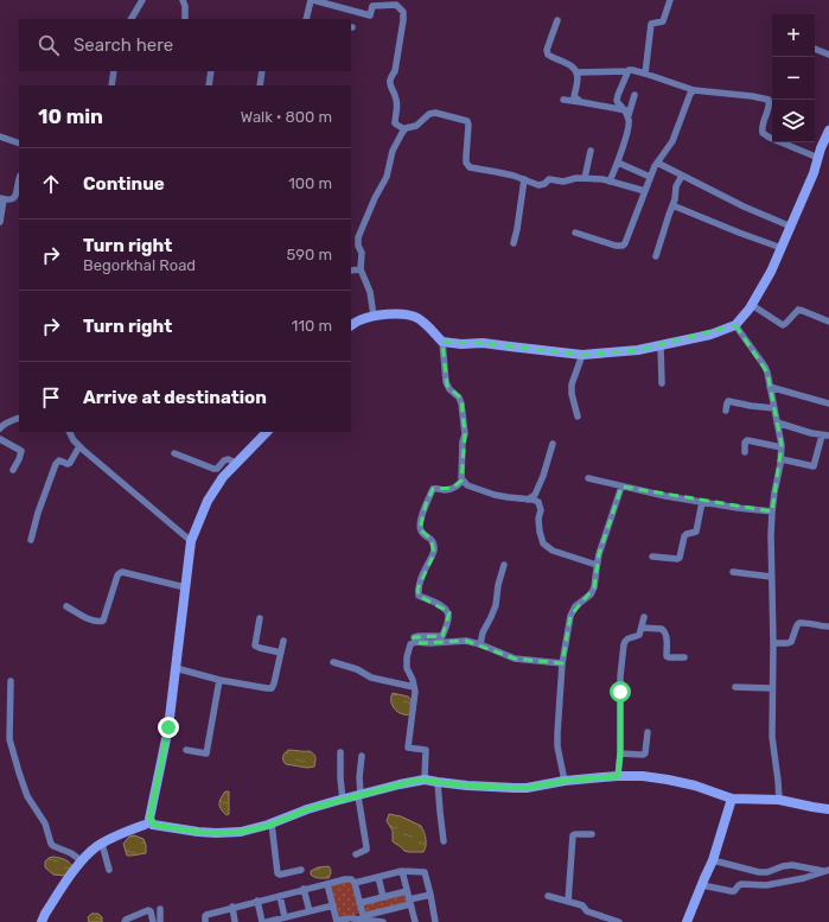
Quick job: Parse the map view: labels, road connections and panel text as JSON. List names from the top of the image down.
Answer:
{
  "page": {
    "map_buttons": ["+", "−"],
    "search": "Search here",
    "heading": ["10 min", "Walk · 800 m"],
    "list": [
      ["Continue", "100 m"],
      ["Turn right", "Begorkhal Road", "590 m"],
      ["Turn right", "110 m"],
      "Arrive at destination"
    ]
  }
}
